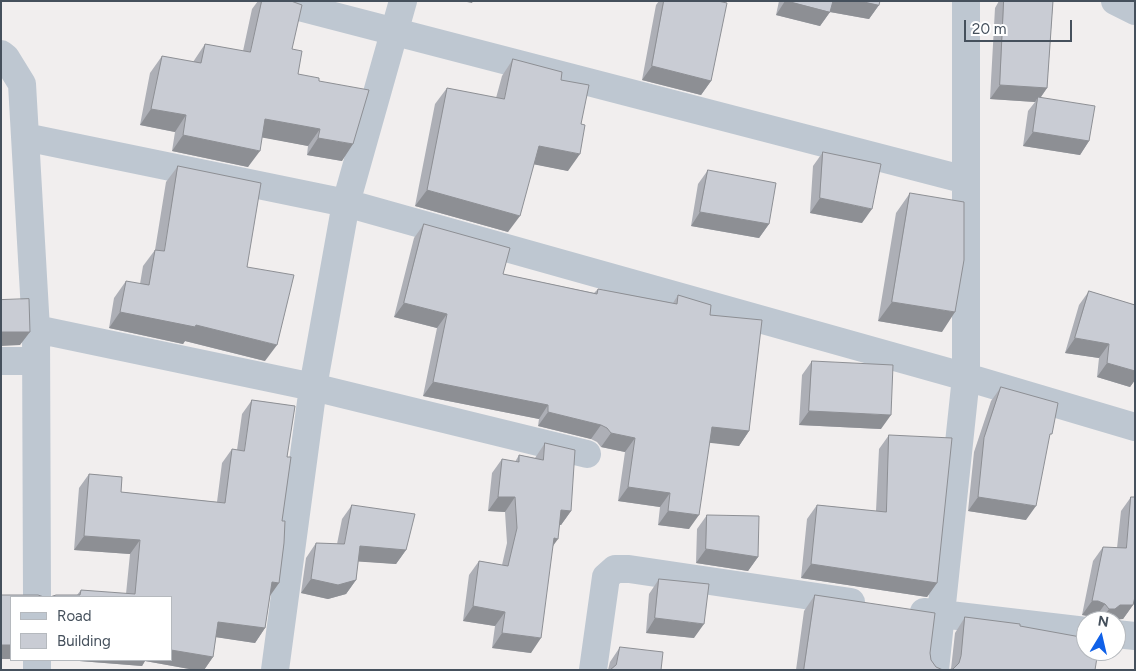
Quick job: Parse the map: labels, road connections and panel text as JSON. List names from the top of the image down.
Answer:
{
  "legend": ["Road", "Building"],
  "scale_bar": "20 m",
  "north": "top"
}
